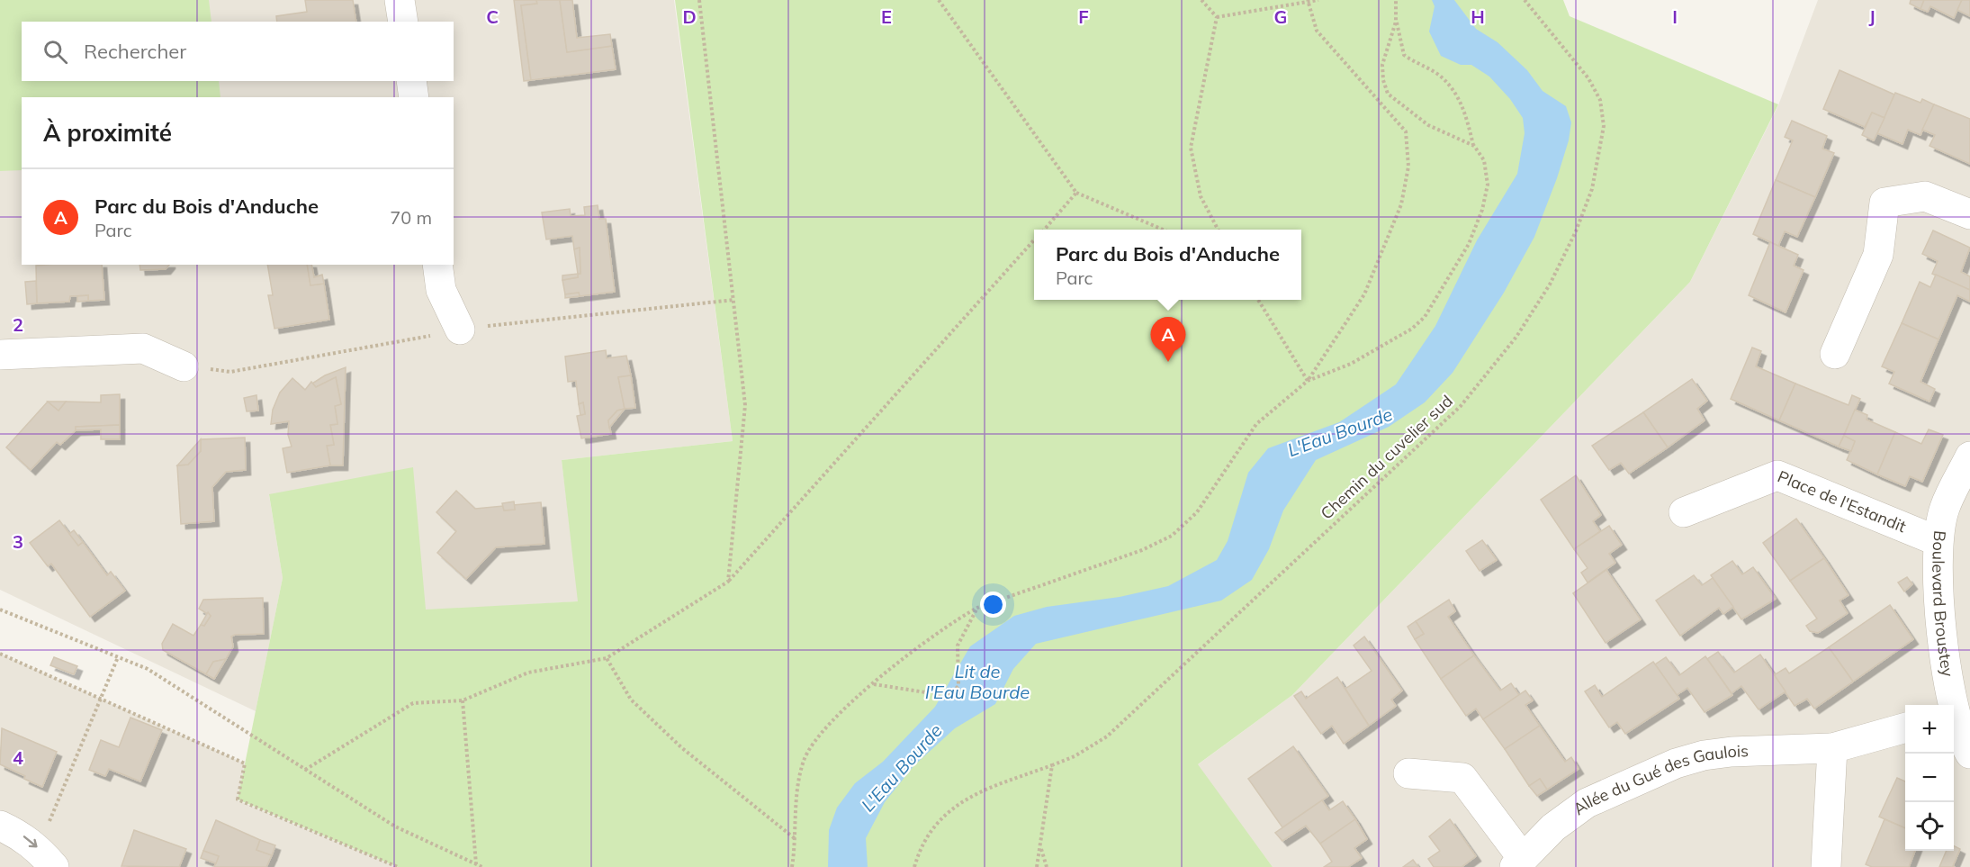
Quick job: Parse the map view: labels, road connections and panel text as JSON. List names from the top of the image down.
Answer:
{
  "streets": {
    "street": ["Place de l'Estandit", "Boulevard Broustey", "Allée du Gué des Gaulois"],
    "path": ["Chemin du cuvelier sud"]
  },
  "crossings": [
    ["Place de l'Estandit", "Boulevard Broustey"]
  ],
  "water": ["L'Eau Bourde", "Lit de l'Eau Bourde"],
  "page": {
    "search": "Rechercher",
    "heading": "À proximité",
    "list": [
      {
        "mark": "A",
        "name": "Parc du Bois d'Anduche",
        "note": "Parc",
        "value": "70 m"
      }
    ],
    "popup": ["Parc du Bois d'Anduche", "Parc"],
    "pins": "A",
    "map_buttons": ["+", "−"]
  },
  "grid": {
    "columns": [
      "C",
      "D",
      "E",
      "F",
      "G",
      "H",
      "I",
      "J"
    ],
    "rows": ["2", "3", "4"]
  }
}
